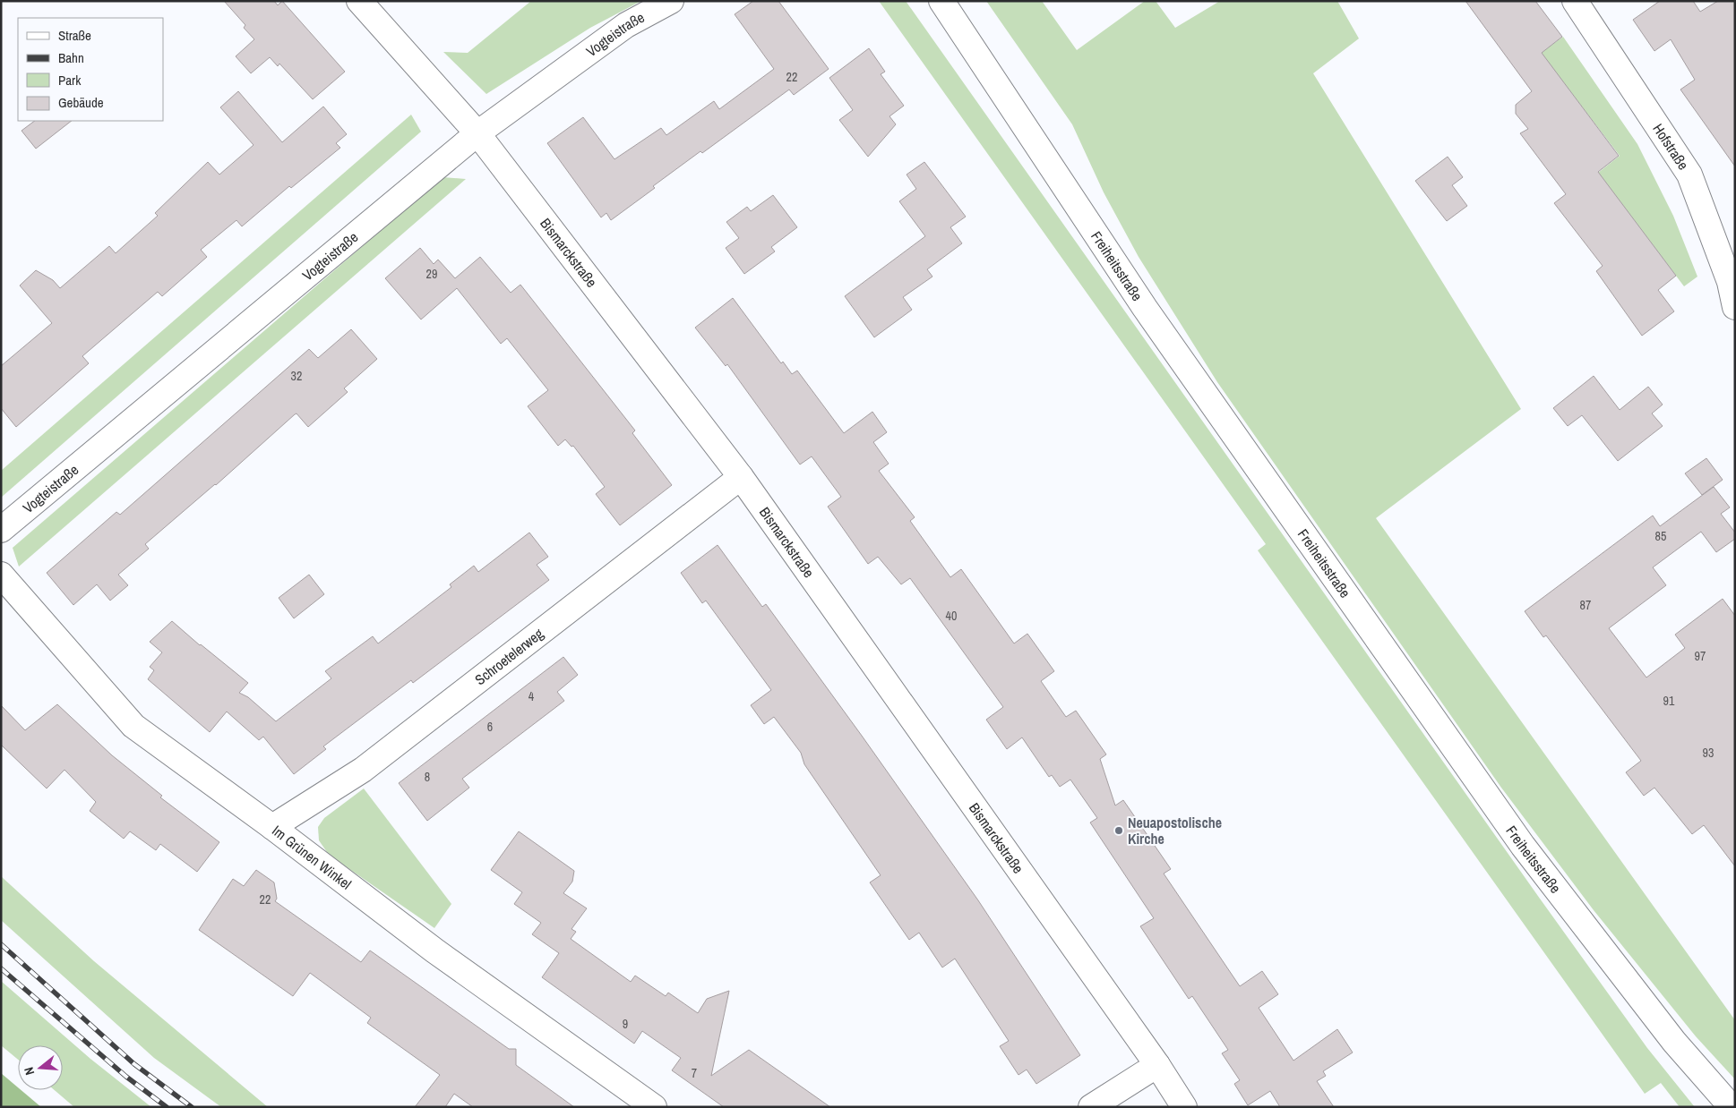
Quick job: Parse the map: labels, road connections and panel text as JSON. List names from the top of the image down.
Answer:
{
  "streets": {
    "street": [
      "Vogteistraße",
      "Hofstraße",
      "Bismarckstraße",
      "Freiheitsstraße",
      "Schroetelerweg",
      "Im Grünen Winkel"
    ]
  },
  "crossings": [
    ["Vogteistraße", "Bismarckstraße"],
    ["Bismarckstraße", "Schroetelerweg"],
    ["Schroetelerweg", "Im Grünen Winkel"]
  ],
  "places": ["Neuapostolische Kirche"],
  "house_numbers": [
    "22",
    "29",
    "32",
    "85",
    "87",
    "40",
    "97",
    "4",
    "91",
    "6",
    "93",
    "8",
    "22",
    "9",
    "7"
  ],
  "legend": [
    "Straße",
    "Bahn",
    "Park",
    "Gebäude"
  ],
  "north": "left"
}
